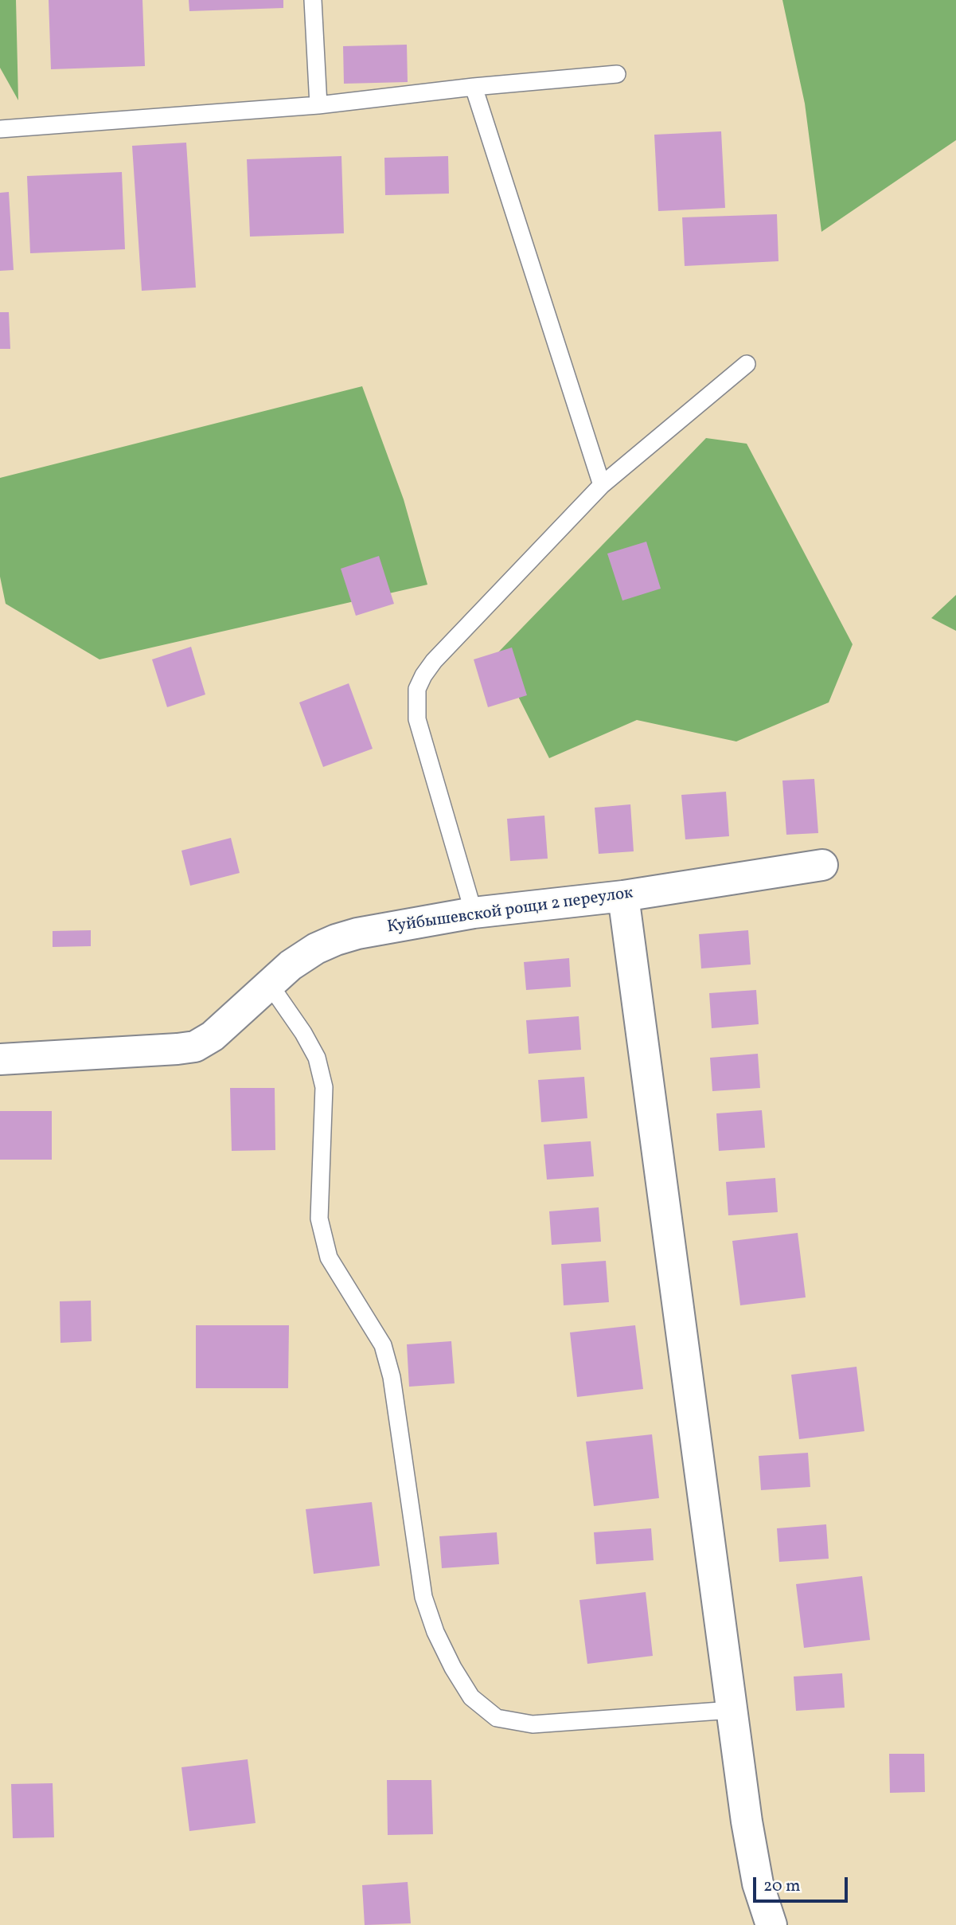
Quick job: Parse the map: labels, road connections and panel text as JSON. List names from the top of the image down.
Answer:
{
  "streets": {
    "street": ["Куйбышевской рощи 2 переулок"]
  },
  "scale_bar": "20 m"
}
